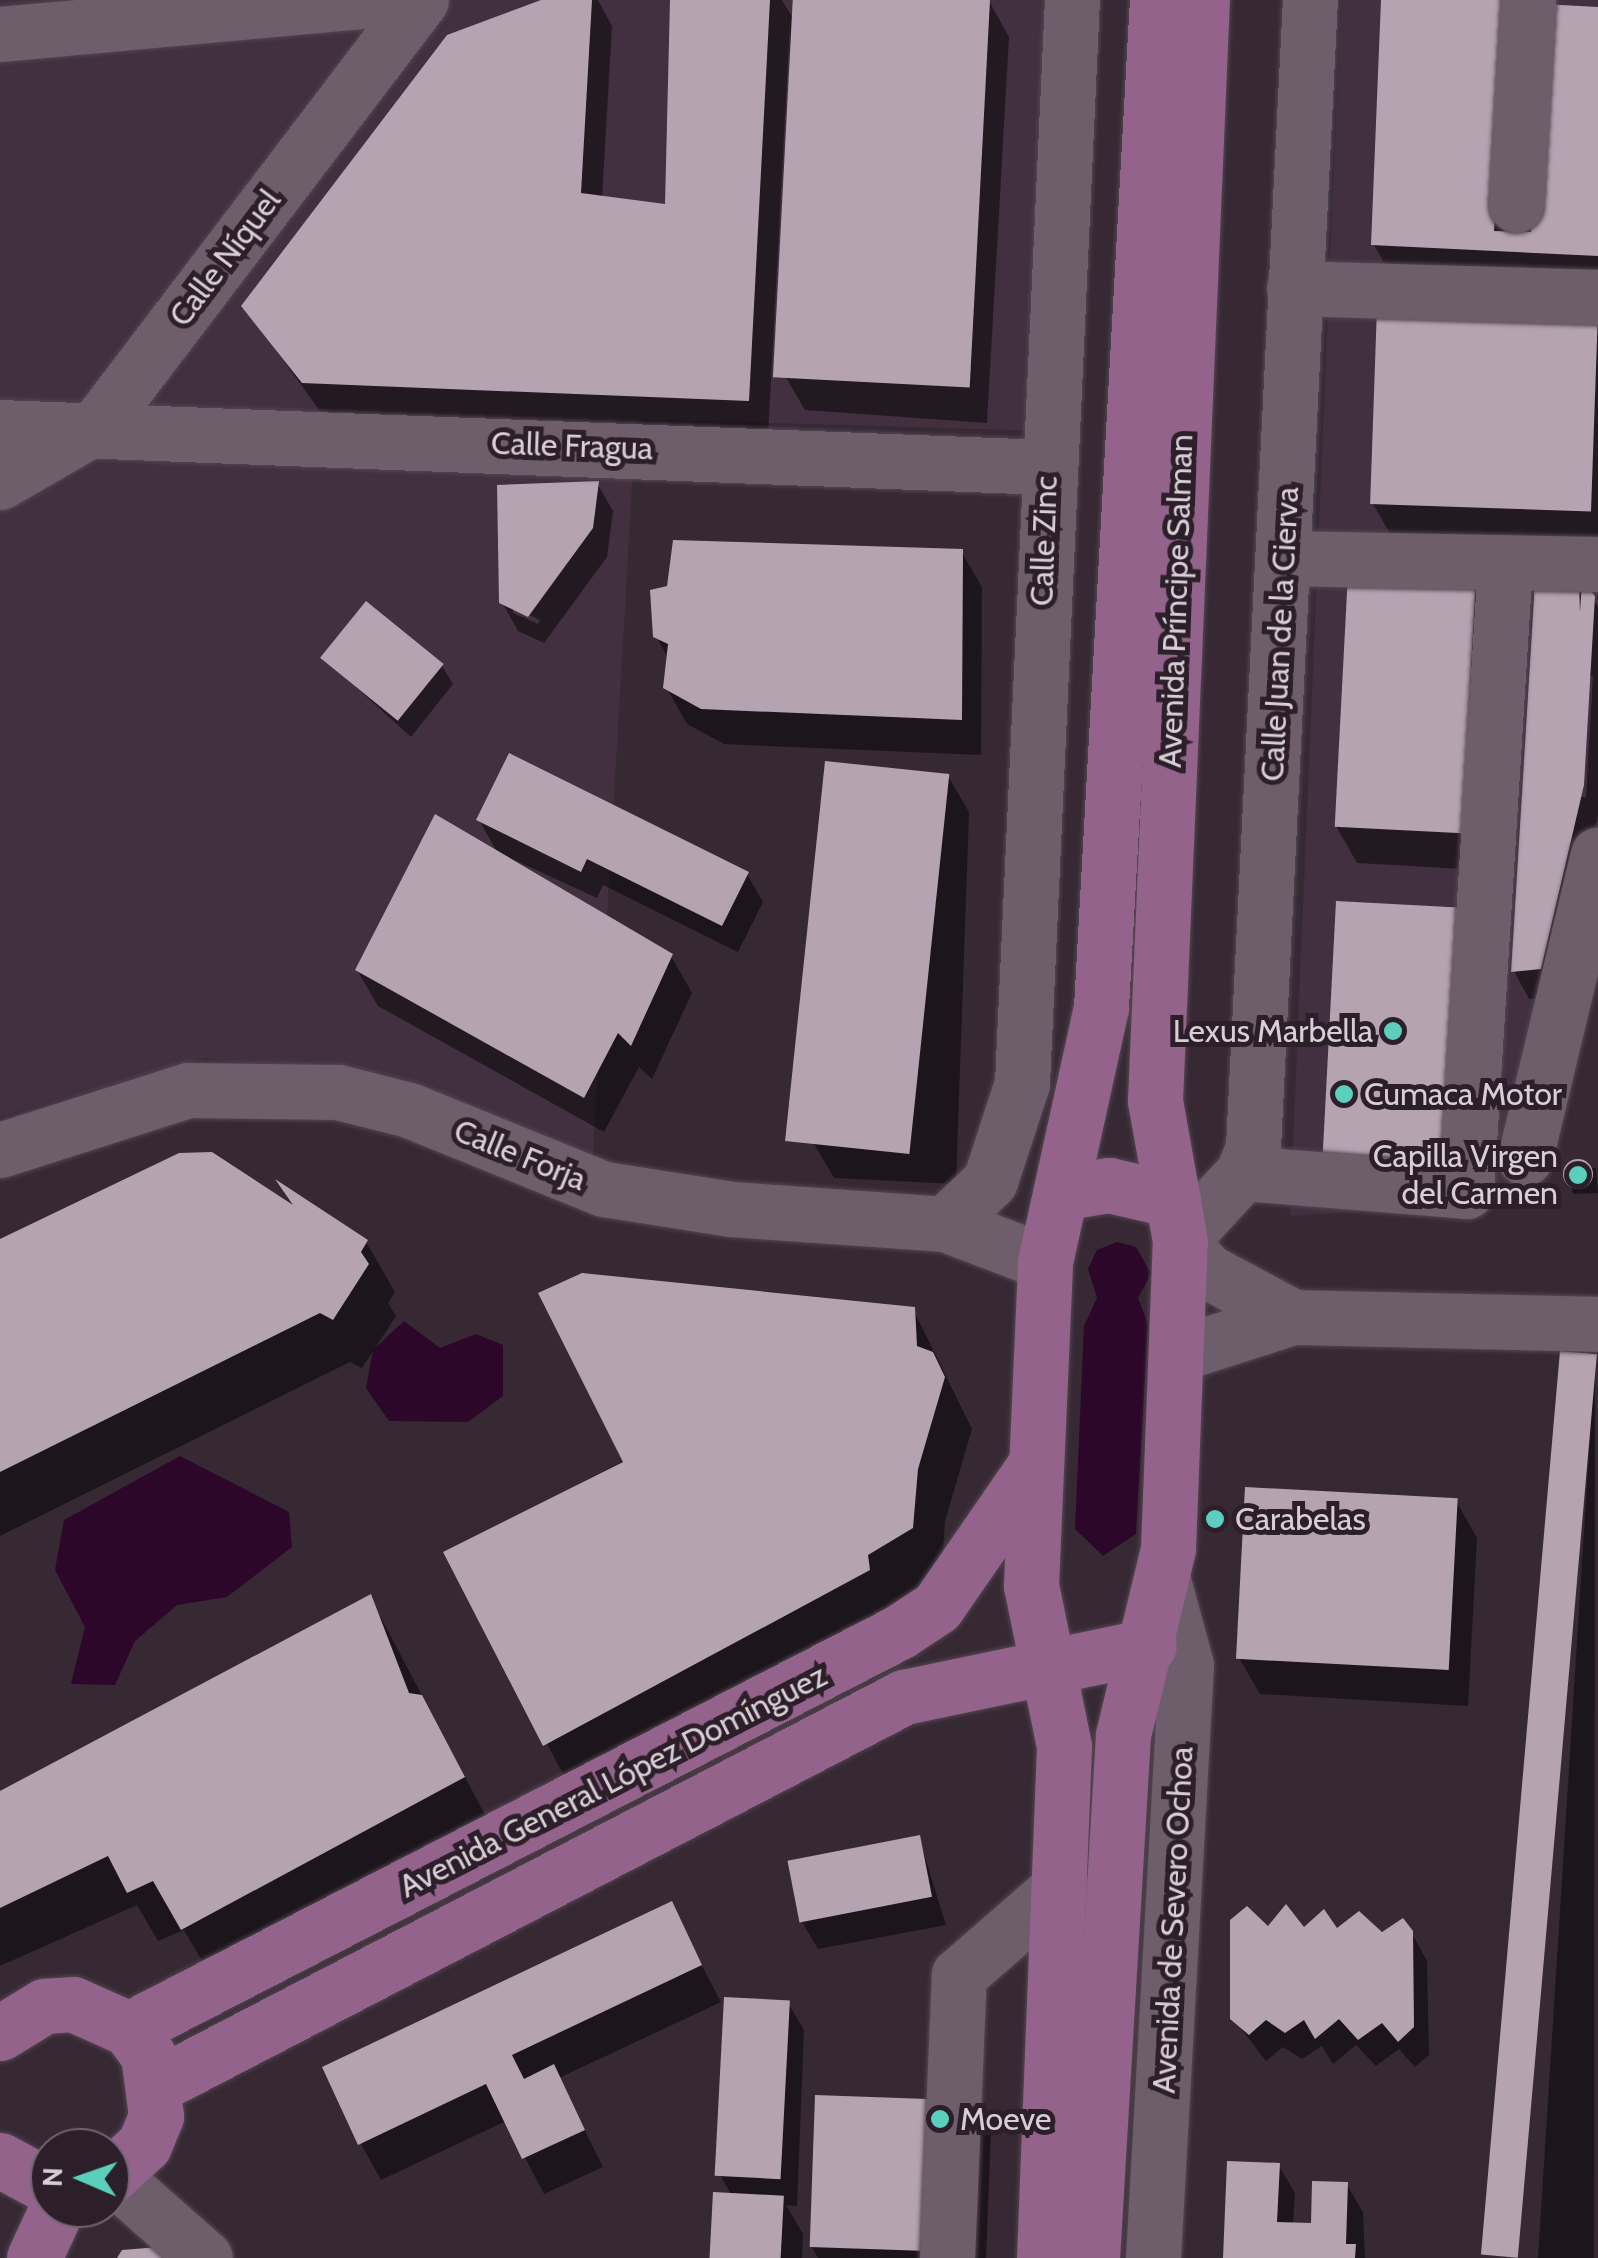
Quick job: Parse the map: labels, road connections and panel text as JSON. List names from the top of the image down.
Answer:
{
  "streets": {
    "main road": ["Avenida Príncipe Salman", "Avenida General López Domínguez", "Avenida de Severo Ochoa"],
    "street": [
      "Calle Níquel",
      "Calle Fragua",
      "Calle Zinc",
      "Calle Juan de la Cierva",
      "Calle Forja"
    ]
  },
  "crossings": [
    ["Calle Níquel", "Calle Fragua"],
    ["Calle Fragua", "Calle Zinc"],
    ["Calle Zinc", "Avenida Príncipe Salman"],
    ["Calle Zinc", "Calle Forja"],
    ["Avenida Príncipe Salman", "Calle Juan de la Cierva"],
    ["Avenida Príncipe Salman", "Calle Forja"],
    ["Avenida Príncipe Salman", "Avenida General López Domínguez"],
    ["Avenida Príncipe Salman", "Avenida de Severo Ochoa"],
    ["Avenida General López Domínguez", "Avenida de Severo Ochoa"]
  ],
  "places": [
    "Lexus Marbella",
    "Cumaca Motor",
    "Capilla Virgen del Carmen",
    "Carabelas",
    "Moeve"
  ],
  "north": "left"
}
